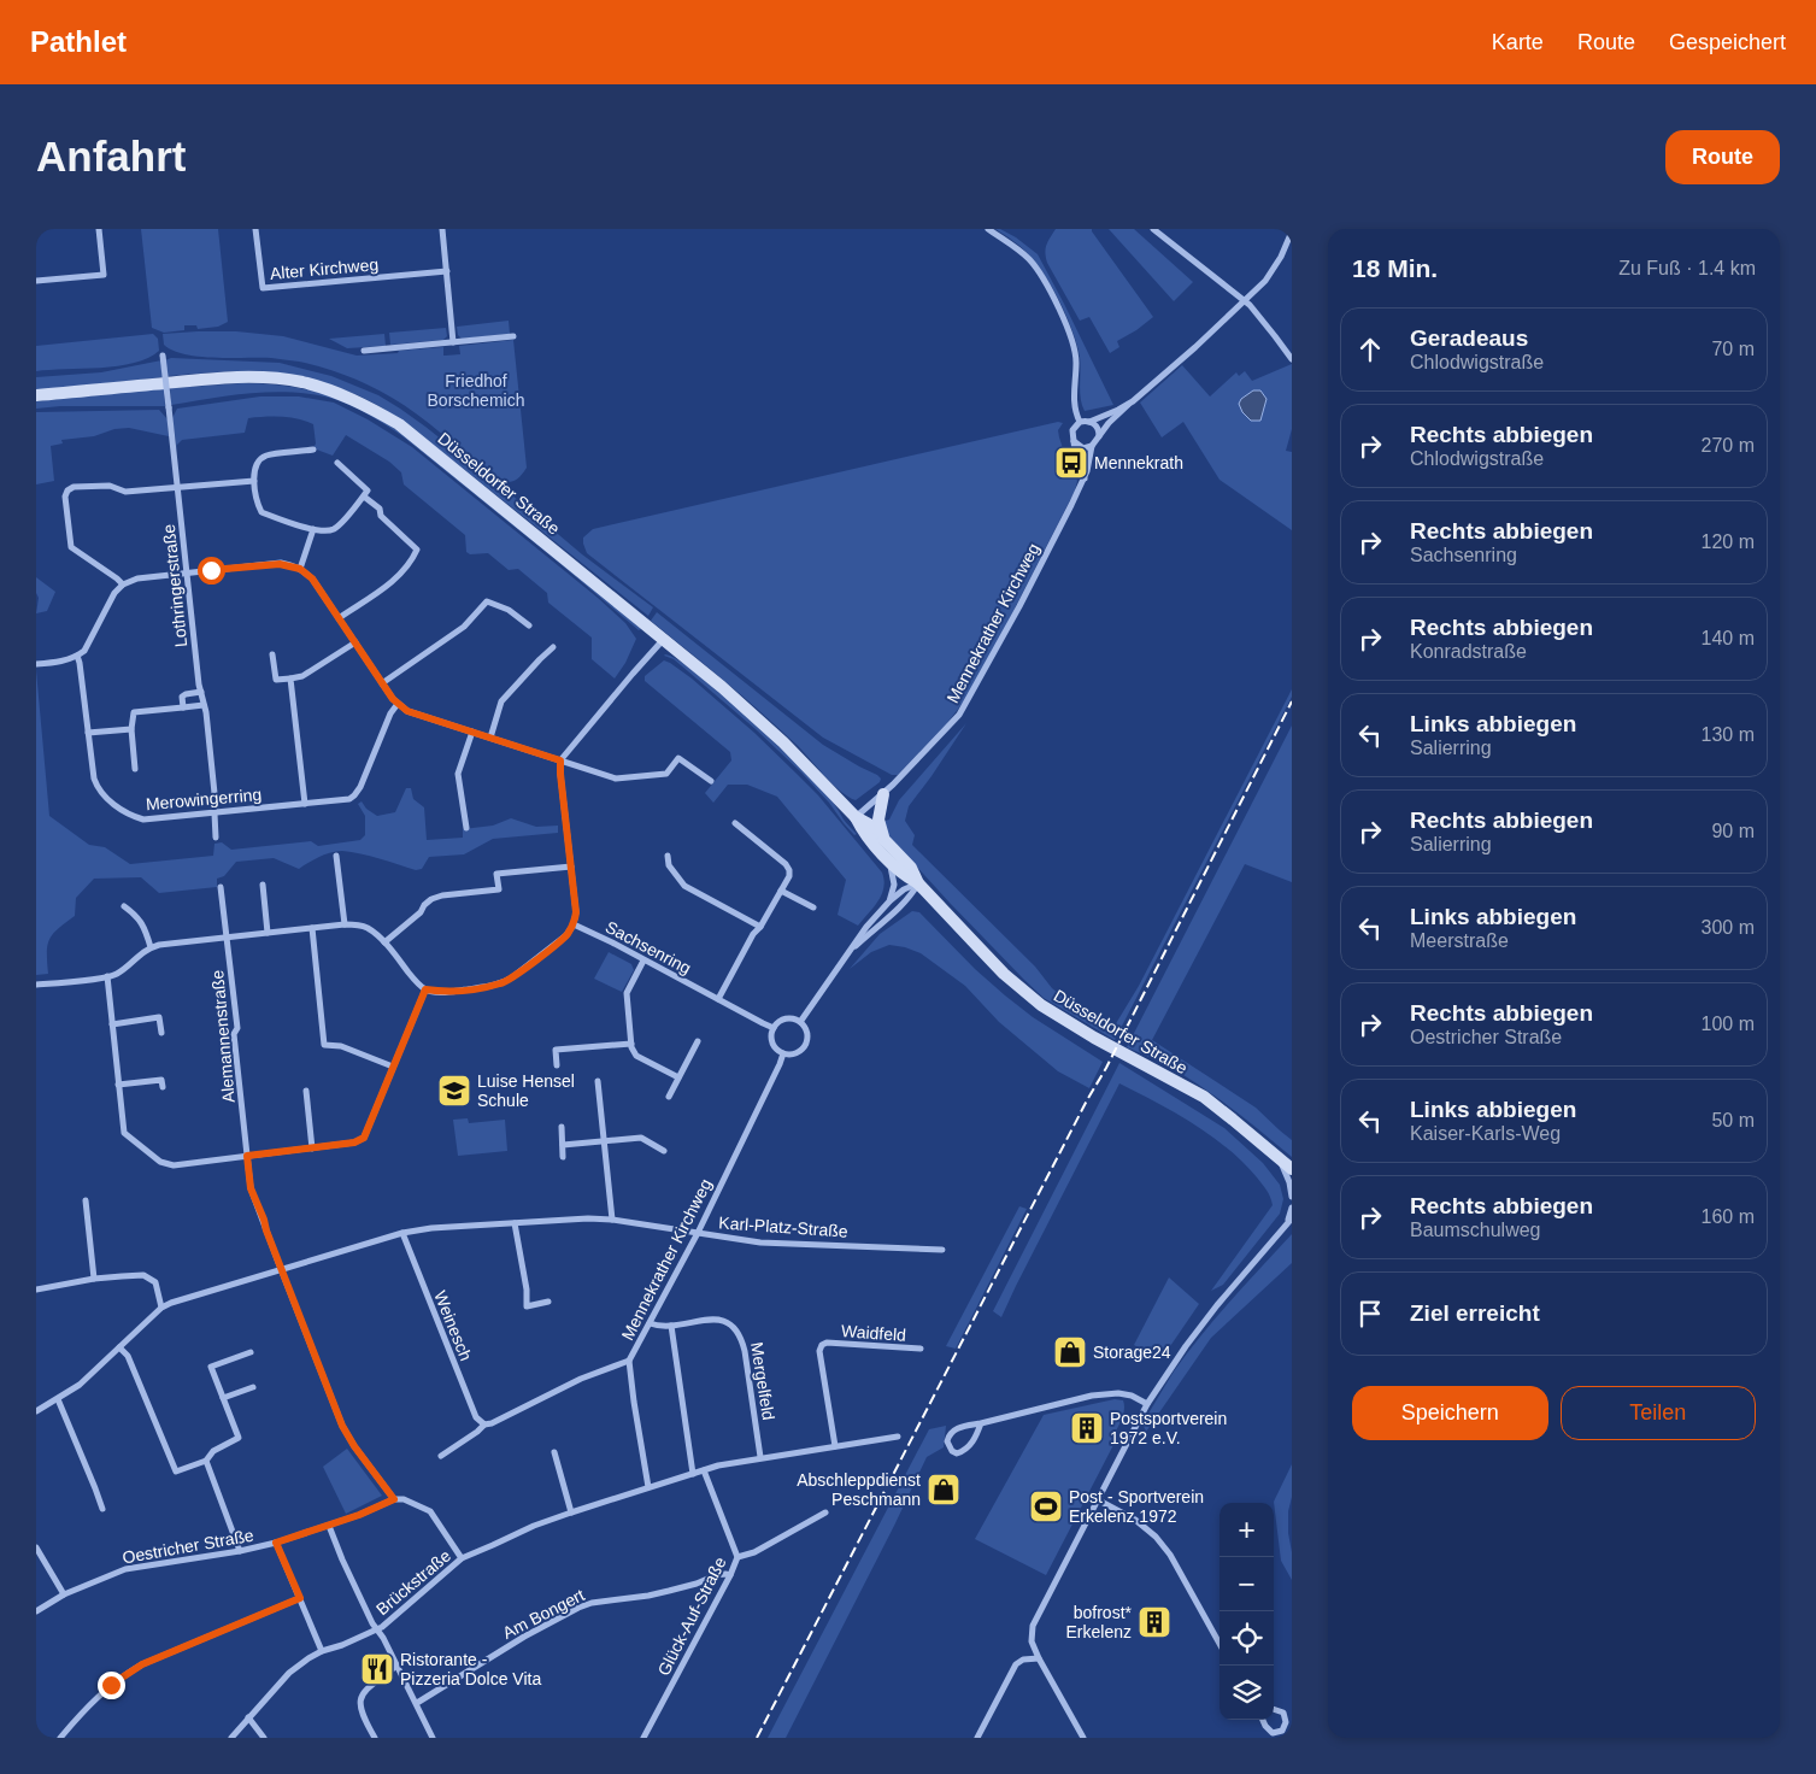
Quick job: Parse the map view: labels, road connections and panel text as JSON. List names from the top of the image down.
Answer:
{
  "streets": {
    "main road": ["Düsseldorfer Straße"],
    "street": [
      "Alter Kirchweg",
      "Lothringerstraße",
      "Mennekrather Kirchweg",
      "Merowingerring",
      "Sachsenring",
      "Alemannenstraße",
      "Karl-Platz-Straße",
      "Weinesch",
      "Waidfeld",
      "Mergelfeld",
      "Oestricher Straße",
      "Brückstraße",
      "Am Bongert",
      "Glück-Auf-Straße"
    ]
  },
  "crossings": [
    ["Düsseldorfer Straße", "Mennekrather Kirchweg"],
    ["Lothringerstraße", "Merowingerring"],
    ["Mennekrather Kirchweg", "Sachsenring"],
    ["Mennekrather Kirchweg", "Karl-Platz-Straße"],
    ["Mennekrather Kirchweg", "Mergelfeld"],
    ["Mennekrather Kirchweg", "Brückstraße"],
    ["Alemannenstraße", "Karl-Platz-Straße"],
    ["Alemannenstraße", "Oestricher Straße"],
    ["Karl-Platz-Straße", "Weinesch"],
    ["Waidfeld", "Brückstraße"],
    ["Mergelfeld", "Brückstraße"],
    ["Brückstraße", "Glück-Auf-Straße"],
    ["Am Bongert", "Glück-Auf-Straße"]
  ],
  "parks": ["Friedhof Borschemich"],
  "places": {
    "bus stop": ["Mennekrath"],
    "school or university": ["Luise Hensel Schule"],
    "shop": ["Storage24", "Abschleppdienst Peschmann"],
    "building": ["Postsportverein 1972 e.V.", "bofrost* Erkelenz"],
    "sports": ["Post - Sportverein Erkelenz 1972"],
    "restaurant": ["Ristorante - Pizzeria Dolce Vita"]
  },
  "page": {
    "header": "Pathlet",
    "nav": ["Karte", "Route", "Gespeichert"],
    "buttons": [
      "Route",
      ["Speichern", "Teilen"]
    ],
    "title": "Anfahrt",
    "heading": ["18 Min.", "Zu Fuß · 1.4 km"],
    "list": [
      ["Geradeaus", "Chlodwigstraße", "70 m"],
      ["Rechts abbiegen", "Chlodwigstraße", "270 m"],
      ["Rechts abbiegen", "Sachsenring", "120 m"],
      ["Rechts abbiegen", "Konradstraße", "140 m"],
      ["Links abbiegen", "Salierring", "130 m"],
      ["Rechts abbiegen", "Salierring", "90 m"],
      ["Links abbiegen", "Meerstraße", "300 m"],
      ["Rechts abbiegen", "Oestricher Straße", "100 m"],
      ["Links abbiegen", "Kaiser-Karls-Weg", "50 m"],
      ["Rechts abbiegen", "Baumschulweg", "160 m"],
      "Ziel erreicht"
    ],
    "map_buttons": ["+", "−"]
  }
}
